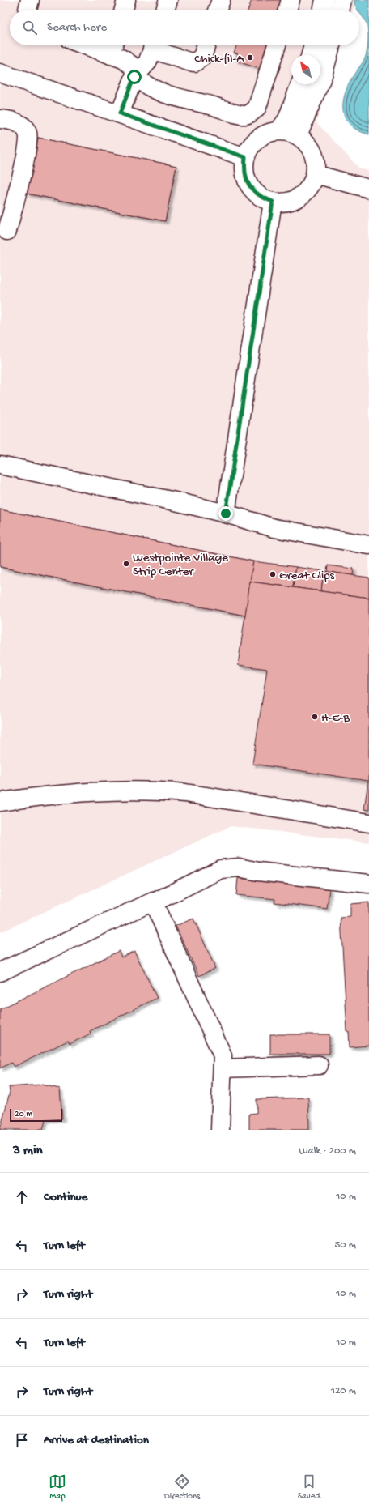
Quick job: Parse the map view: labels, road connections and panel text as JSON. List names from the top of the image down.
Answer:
{
  "places": [
    "Chick-fil-A",
    "Westpointe Village Strip Center",
    "Great Clips",
    "H-E-B"
  ],
  "scale_bar": "20 m",
  "north": "top left",
  "page": {
    "search": "Search here",
    "scale": "20 m",
    "heading": ["3 min", "Walk · 200 m"],
    "list": [
      ["Continue", "10 m"],
      ["Turn left", "50 m"],
      ["Turn right", "10 m"],
      ["Turn left", "10 m"],
      ["Turn right", "120 m"],
      "Arrive at destination"
    ],
    "nav": ["Map", "Directions", "Saved"]
  }
}
